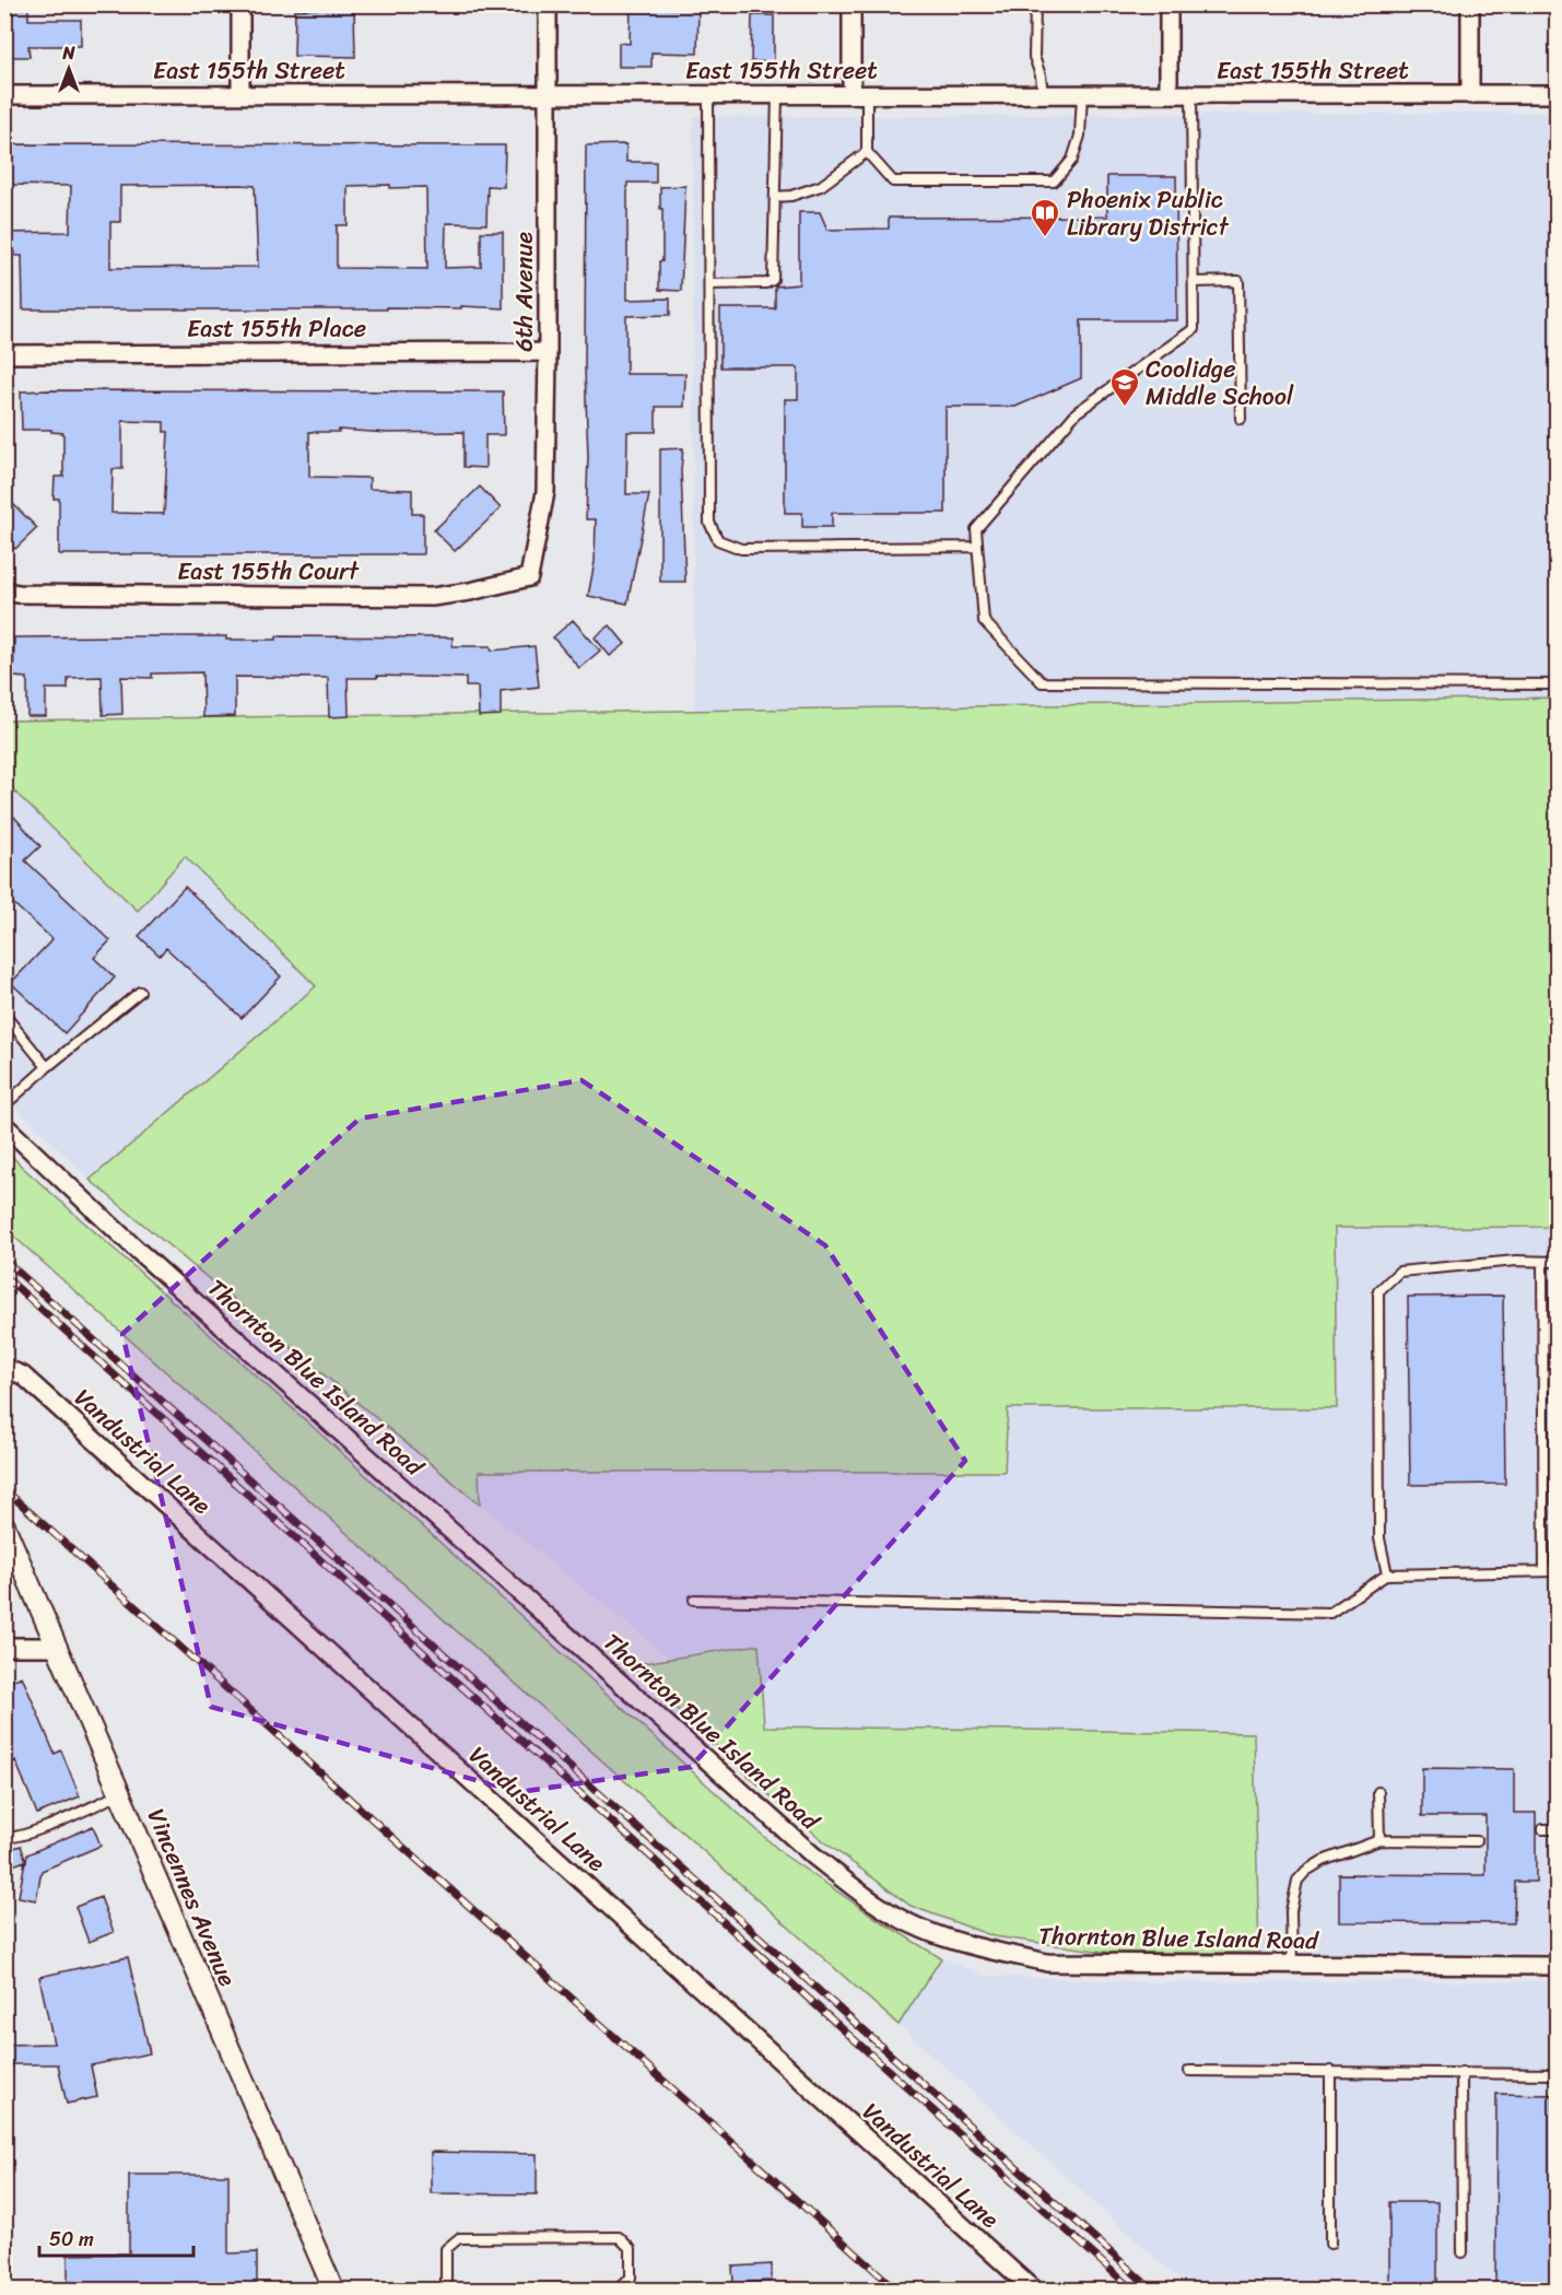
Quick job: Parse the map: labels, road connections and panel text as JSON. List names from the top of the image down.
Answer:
{
  "streets": {
    "street": [
      "East 155th Street",
      "6th Avenue",
      "East 155th Place",
      "East 155th Court",
      "Thornton Blue Island Road",
      "Vandustrial Lane",
      "Vincennes Avenue"
    ]
  },
  "crossings": [
    ["East 155th Street", "6th Avenue"],
    ["6th Avenue", "East 155th Place"],
    ["6th Avenue", "East 155th Court"]
  ],
  "places": {
    "library": ["Phoenix Public Library District"],
    "school or university": ["Coolidge Middle School"]
  },
  "scale_bar": "50 m",
  "north": "top"
}
